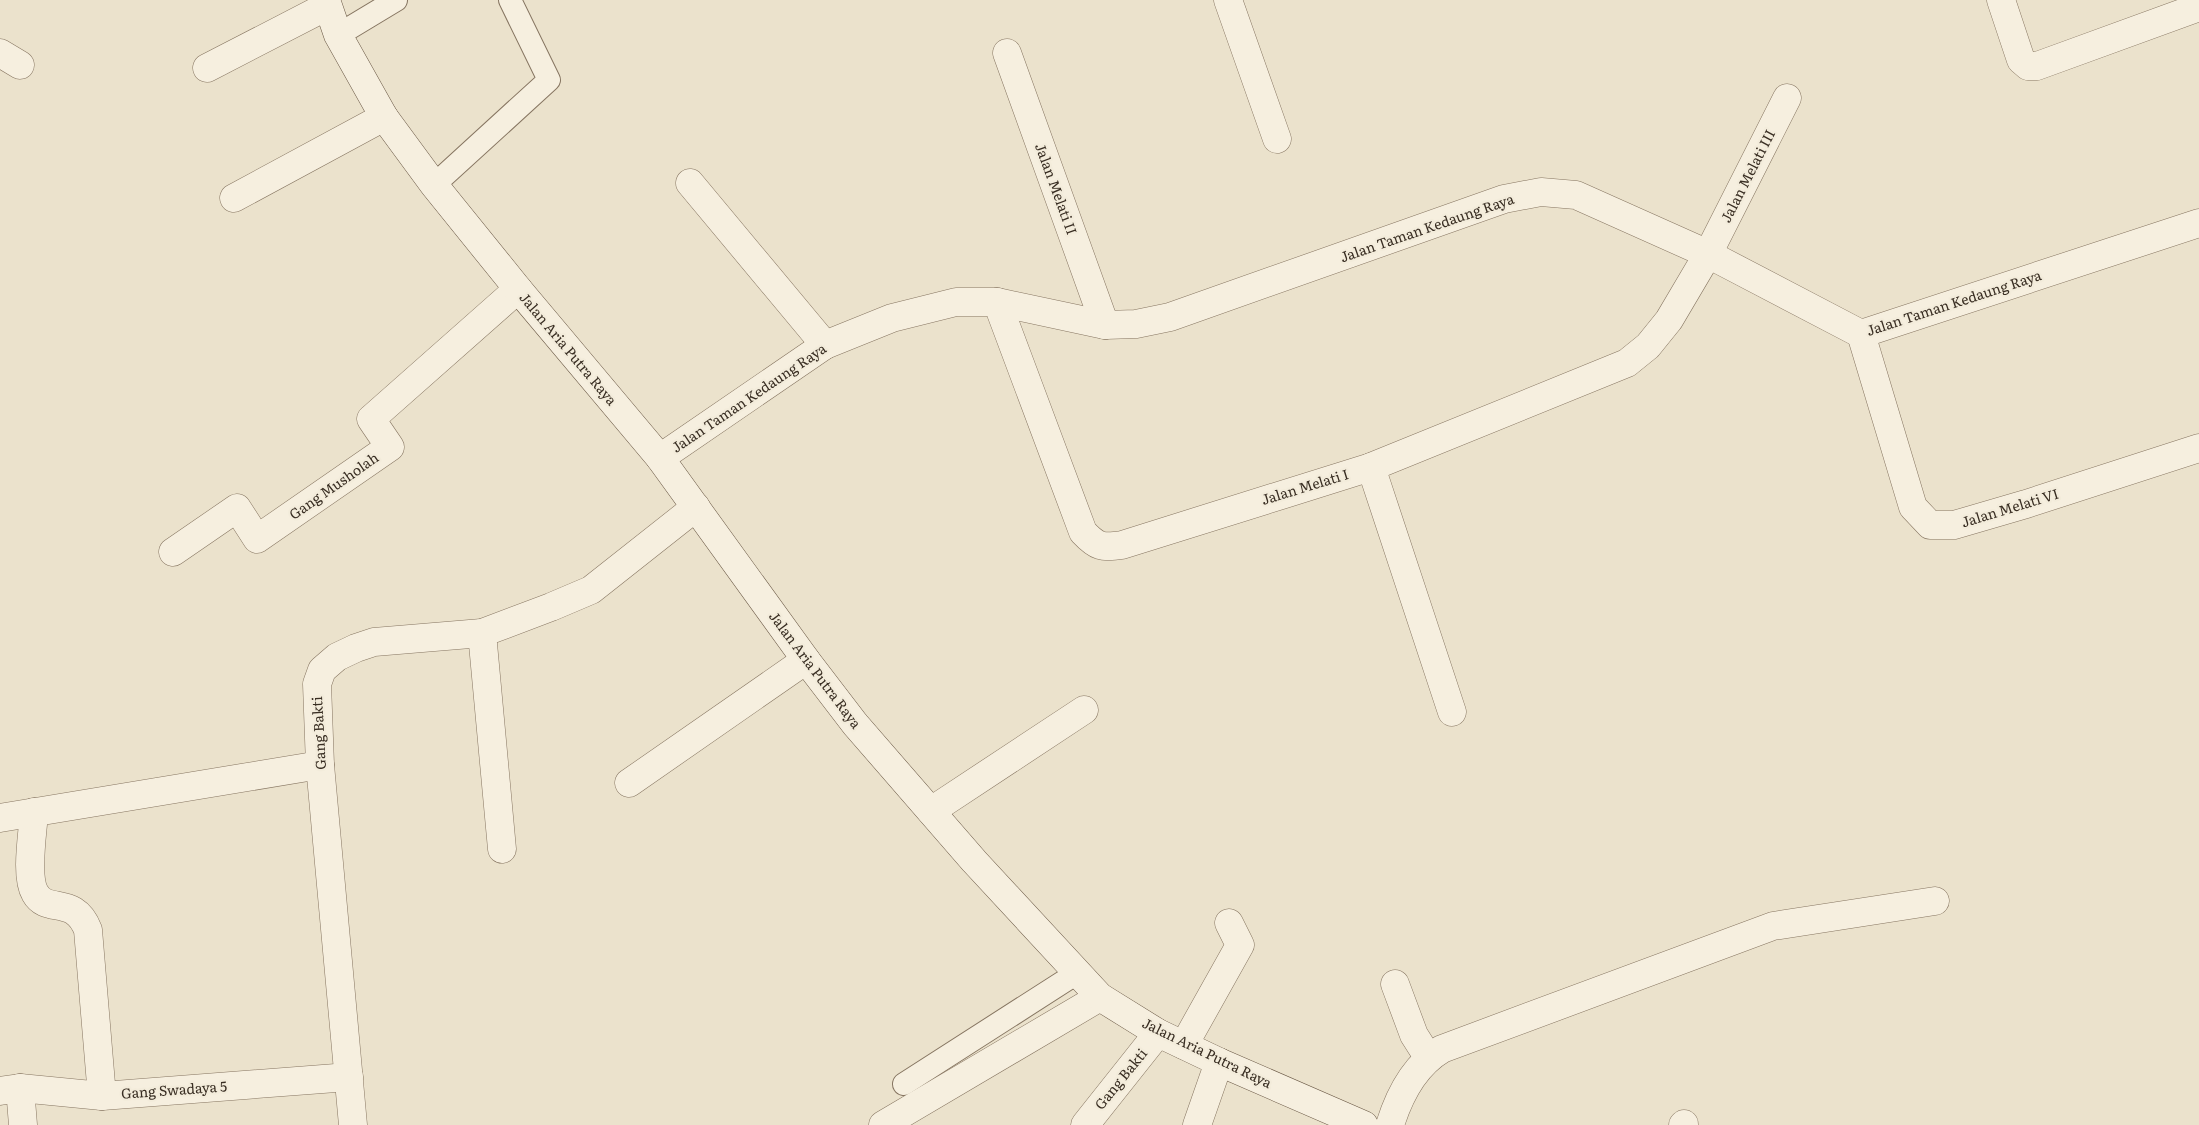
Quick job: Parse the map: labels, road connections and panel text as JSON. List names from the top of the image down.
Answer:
{
  "streets": {
    "street": [
      "Jalan Melati III",
      "Jalan Melati II",
      "Jalan Taman Kedaung Raya",
      "Jalan Aria Putra Raya",
      "Gang Musholah",
      "Jalan Melati I",
      "Jalan Melati VI",
      "Gang Bakti",
      "Gang Swadaya 5"
    ]
  },
  "crossings": [
    ["Jalan Melati III", "Jalan Taman Kedaung Raya"],
    ["Jalan Melati III", "Jalan Melati I"],
    ["Jalan Melati II", "Jalan Taman Kedaung Raya"],
    ["Jalan Taman Kedaung Raya", "Jalan Aria Putra Raya"],
    ["Jalan Taman Kedaung Raya", "Jalan Melati I"],
    ["Jalan Taman Kedaung Raya", "Jalan Melati VI"],
    ["Jalan Aria Putra Raya", "Gang Musholah"],
    ["Jalan Aria Putra Raya", "Gang Bakti"],
    ["Gang Bakti", "Gang Swadaya 5"]
  ]
}
